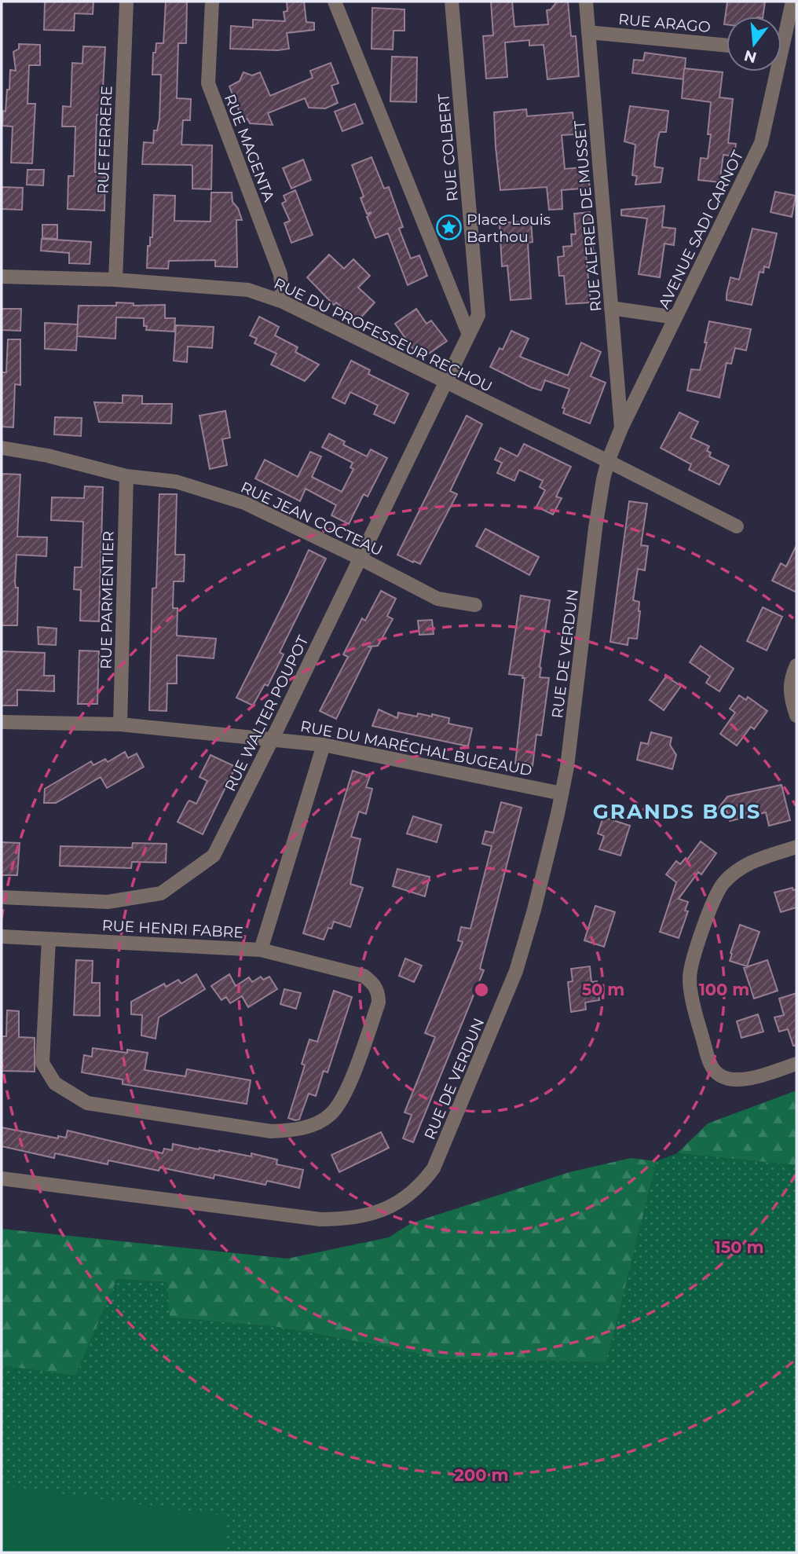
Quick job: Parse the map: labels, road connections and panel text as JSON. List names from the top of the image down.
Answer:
{
  "streets": {
    "street": [
      "RUE ARAGO",
      "RUE FERRERE",
      "RUE MAGENTA",
      "RUE COLBERT",
      "RUE ALFRED DE MUSSET",
      "AVENUE SADI CARNOT",
      "RUE DU PROFESSEUR RECHOU",
      "RUE JEAN COCTEAU",
      "RUE PARMENTIER",
      "RUE DE VERDUN",
      "RUE WALTER POUPOT",
      "RUE DU MARÉCHAL BUGEAUD",
      "RUE HENRI FABRE"
    ]
  },
  "crossings": [
    ["RUE ARAGO", "RUE ALFRED DE MUSSET"],
    ["RUE FERRERE", "RUE DU PROFESSEUR RECHOU"],
    ["RUE MAGENTA", "RUE DU PROFESSEUR RECHOU"],
    ["RUE COLBERT", "RUE DU PROFESSEUR RECHOU"],
    ["RUE COLBERT", "RUE WALTER POUPOT"],
    ["RUE ALFRED DE MUSSET", "AVENUE SADI CARNOT"],
    ["AVENUE SADI CARNOT", "RUE DU PROFESSEUR RECHOU"],
    ["AVENUE SADI CARNOT", "RUE DE VERDUN"],
    ["RUE DU PROFESSEUR RECHOU", "RUE DE VERDUN"],
    ["RUE DU PROFESSEUR RECHOU", "RUE WALTER POUPOT"],
    ["RUE JEAN COCTEAU", "RUE PARMENTIER"],
    ["RUE JEAN COCTEAU", "RUE WALTER POUPOT"],
    ["RUE PARMENTIER", "RUE DU MARÉCHAL BUGEAUD"],
    ["RUE DE VERDUN", "RUE DU MARÉCHAL BUGEAUD"],
    ["RUE WALTER POUPOT", "RUE DU MARÉCHAL BUGEAUD"],
    ["RUE DU MARÉCHAL BUGEAUD", "RUE HENRI FABRE"]
  ],
  "districts": ["GRANDS BOIS"],
  "places": {
    "place": ["Place Louis Barthou"]
  },
  "north": "bottom",
  "rings": [
    "50 m",
    "100 m",
    "150 m",
    "200 m"
  ]
}
